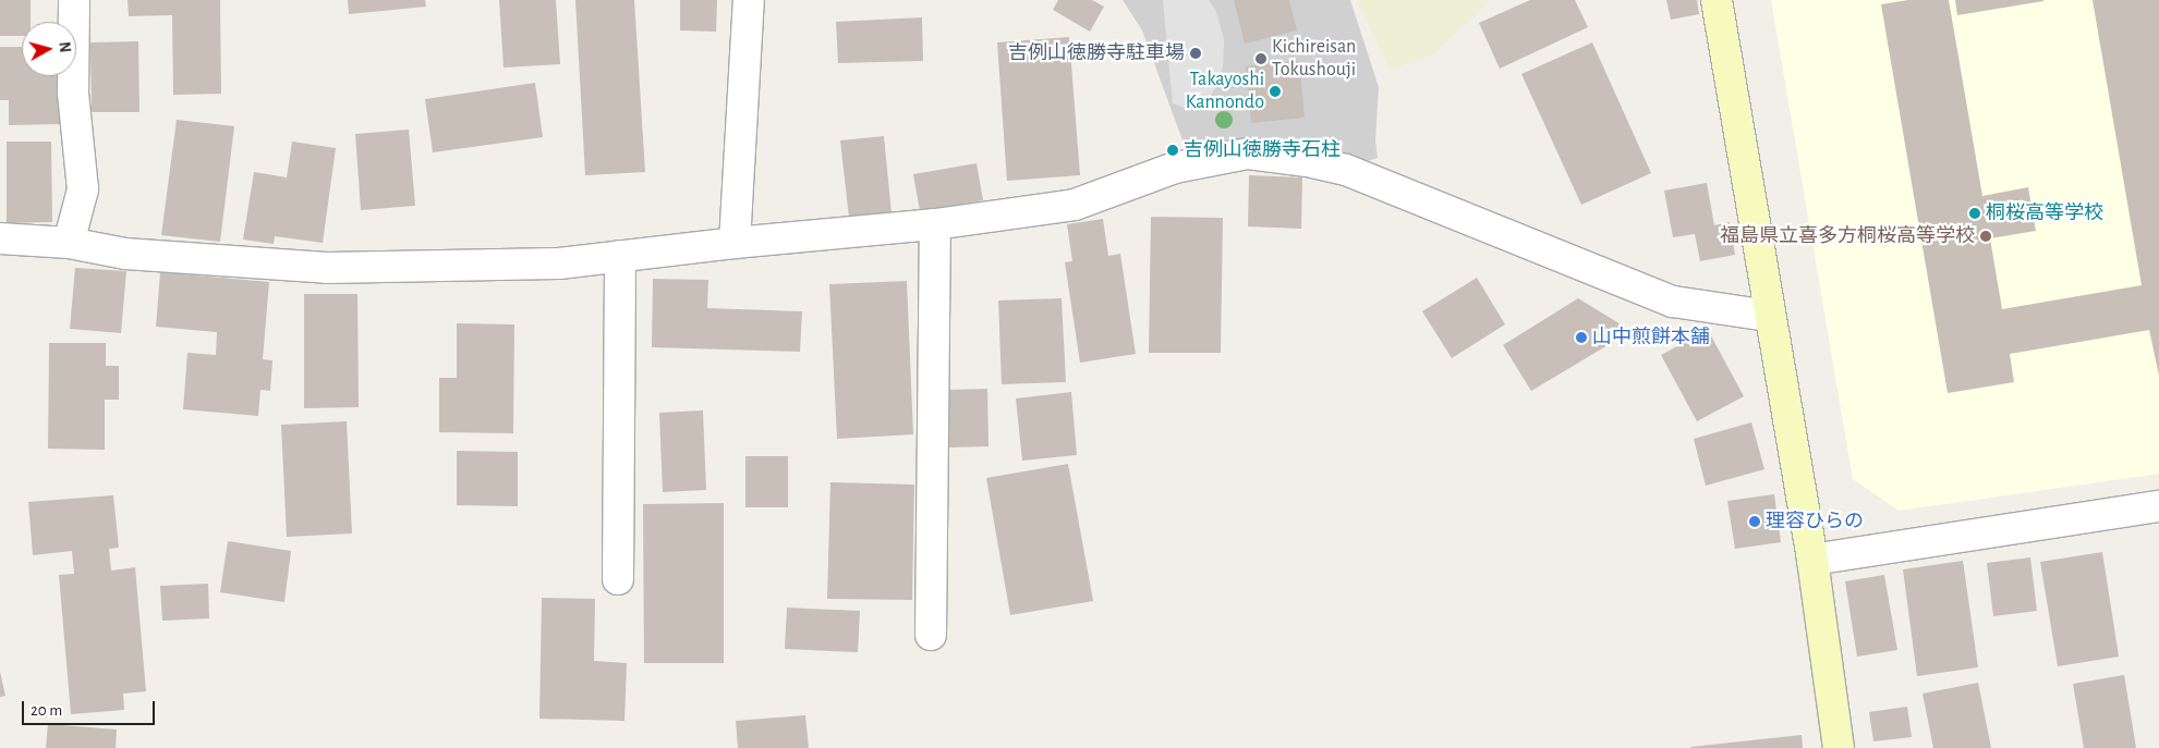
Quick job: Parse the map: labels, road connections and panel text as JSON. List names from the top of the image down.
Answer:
{
  "places": [
    "吉例山徳勝寺駐車場",
    "Kichireisan Tokushouji",
    "Takayoshi Kannondo",
    "吉例山徳勝寺石柱",
    "桐桜高等学校",
    "福島県立喜多方桐桜高等学校",
    "山中煎餅本舗",
    "理容ひらの"
  ],
  "scale_bar": "20 m",
  "north": "right"
}
